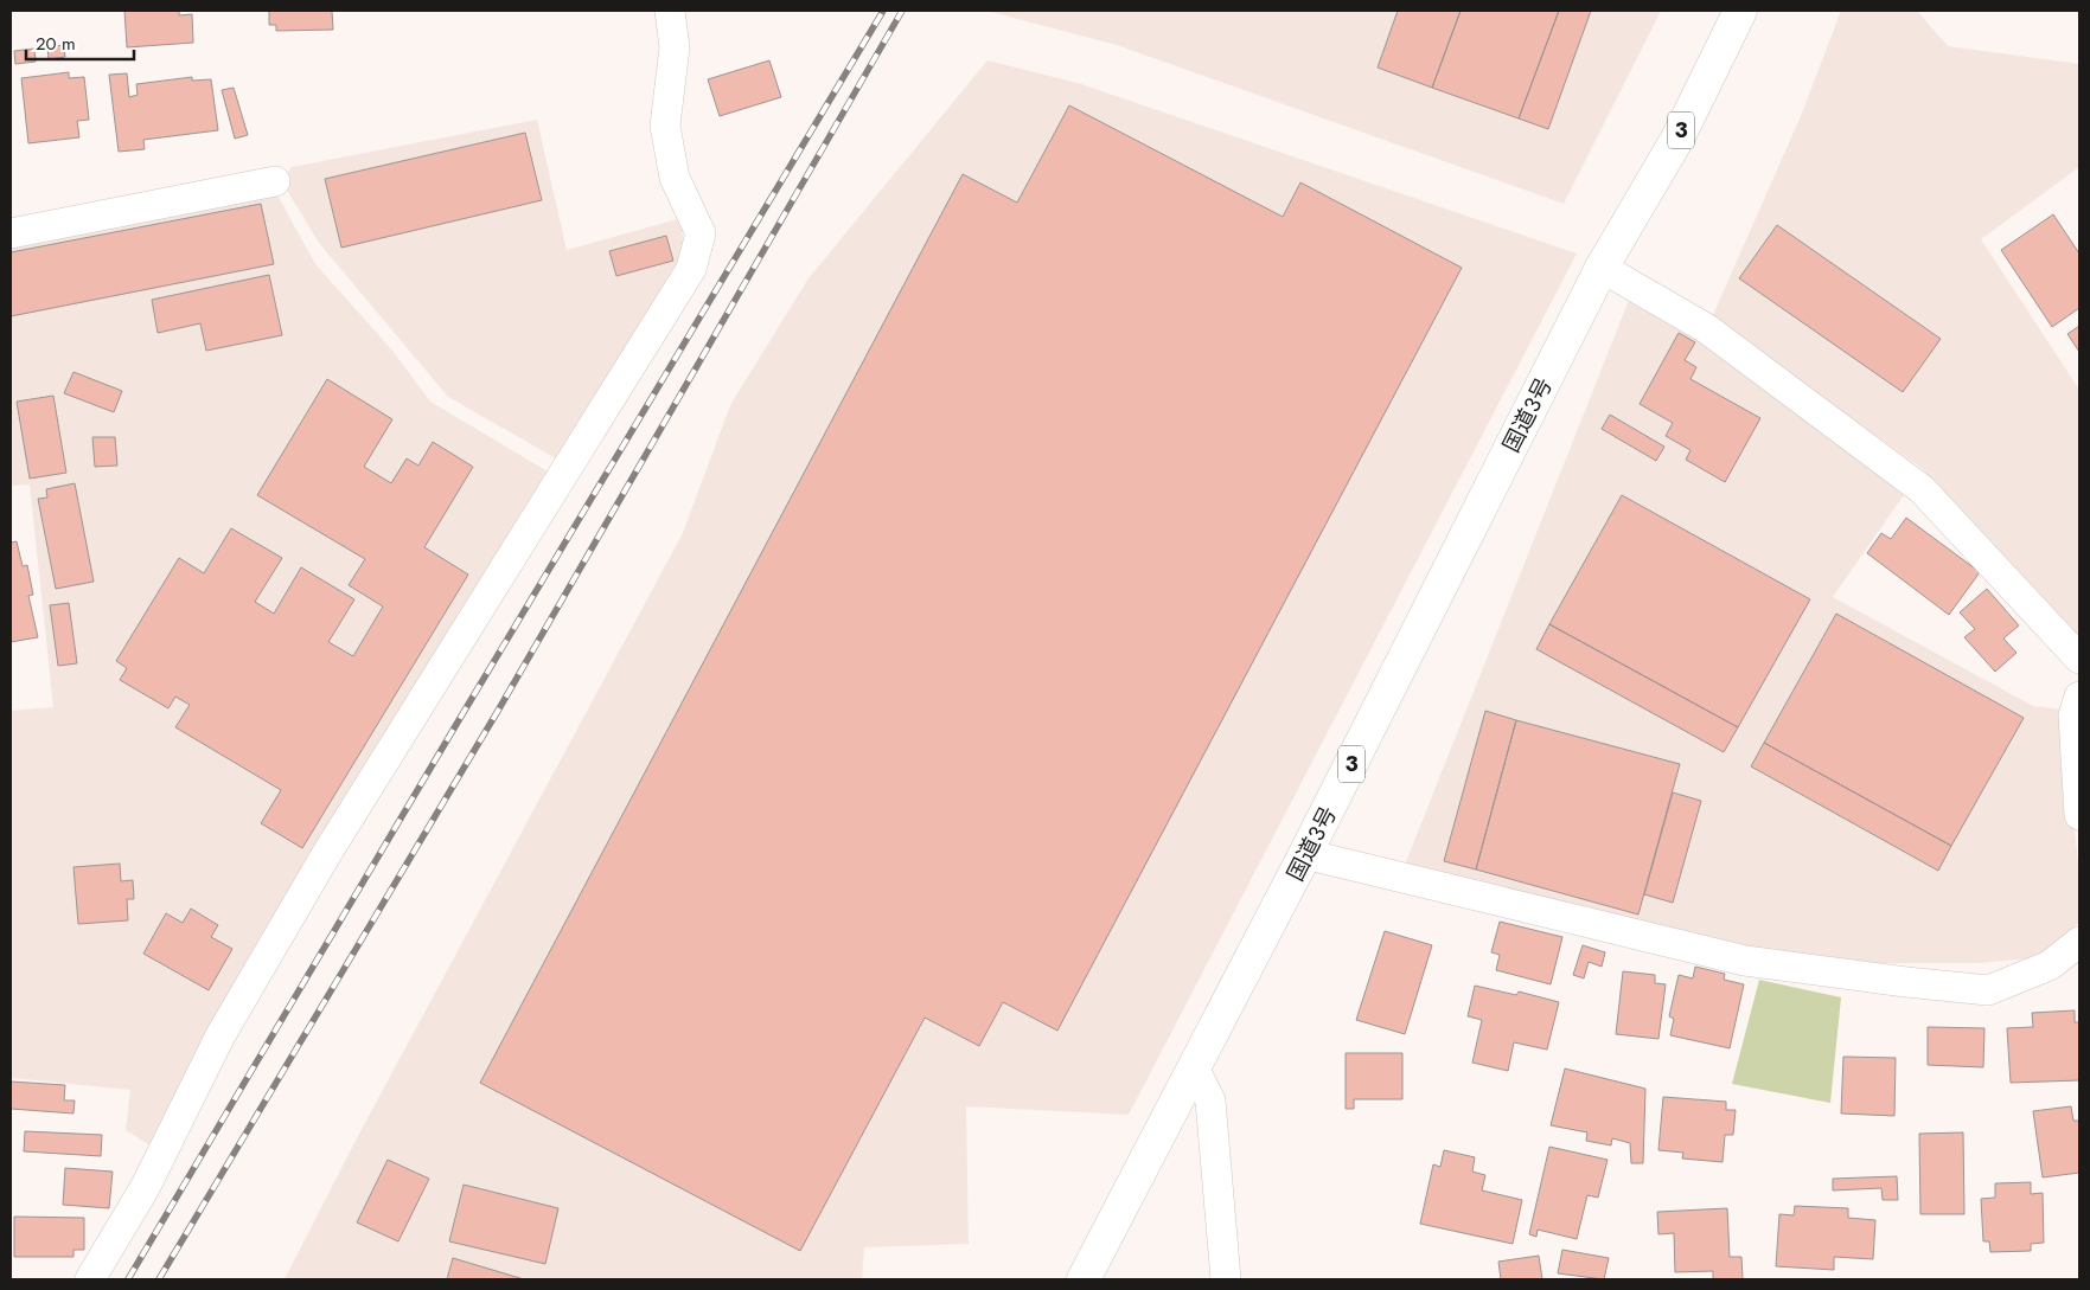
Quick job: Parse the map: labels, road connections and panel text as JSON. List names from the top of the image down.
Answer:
{
  "streets": {
    "highway": ["3", "国道3号"]
  },
  "scale_bar": "20 m"
}
